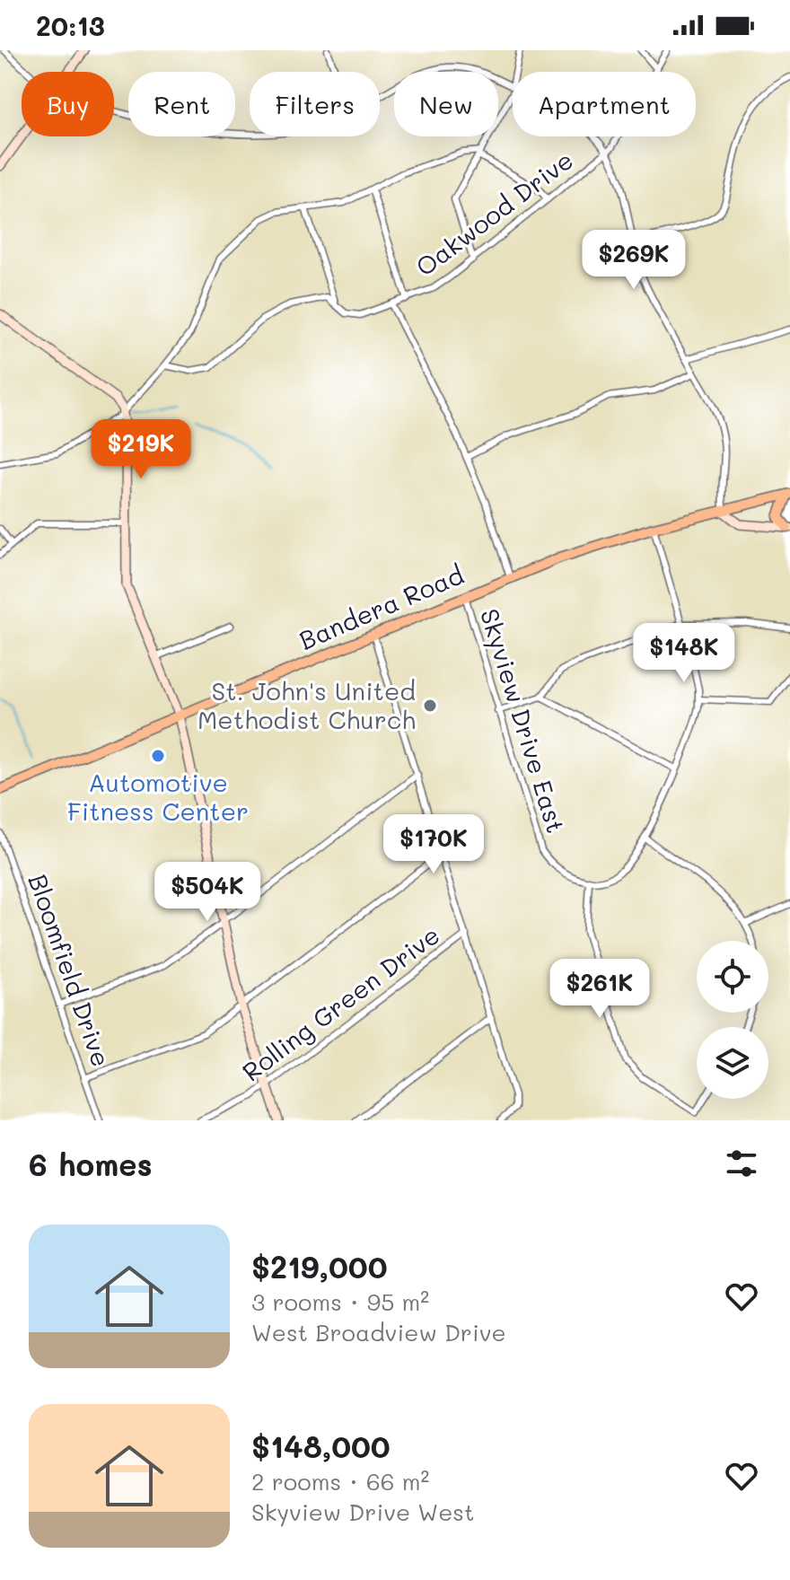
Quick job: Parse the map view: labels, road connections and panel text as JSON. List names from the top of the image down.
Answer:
{
  "streets": {
    "main road": ["Bandera Road"],
    "street": [
      "Oakwood Drive",
      "Skyview Drive East",
      "Bloomfield Drive",
      "Rolling Green Drive"
    ]
  },
  "crossings": [
    ["Bandera Road", "Skyview Drive East"]
  ],
  "places": ["St. John's United Methodist Church", "Automotive Fitness Center"],
  "page": {
    "status": "20:13",
    "chip": [
      "Buy",
      "Rent",
      "Filters",
      "New",
      "Apartment"
    ],
    "price": [
      "$269K",
      "$219K",
      "$148K",
      "$170K",
      "$504K",
      "$261K"
    ],
    "heading": "6 homes",
    "list": [
      {
        "name": "$219,000",
        "note": "3 rooms · 95 m² · West Broadview Drive"
      },
      {
        "name": "$148,000",
        "note": "2 rooms · 66 m² · Skyview Drive West"
      }
    ]
  }
}
